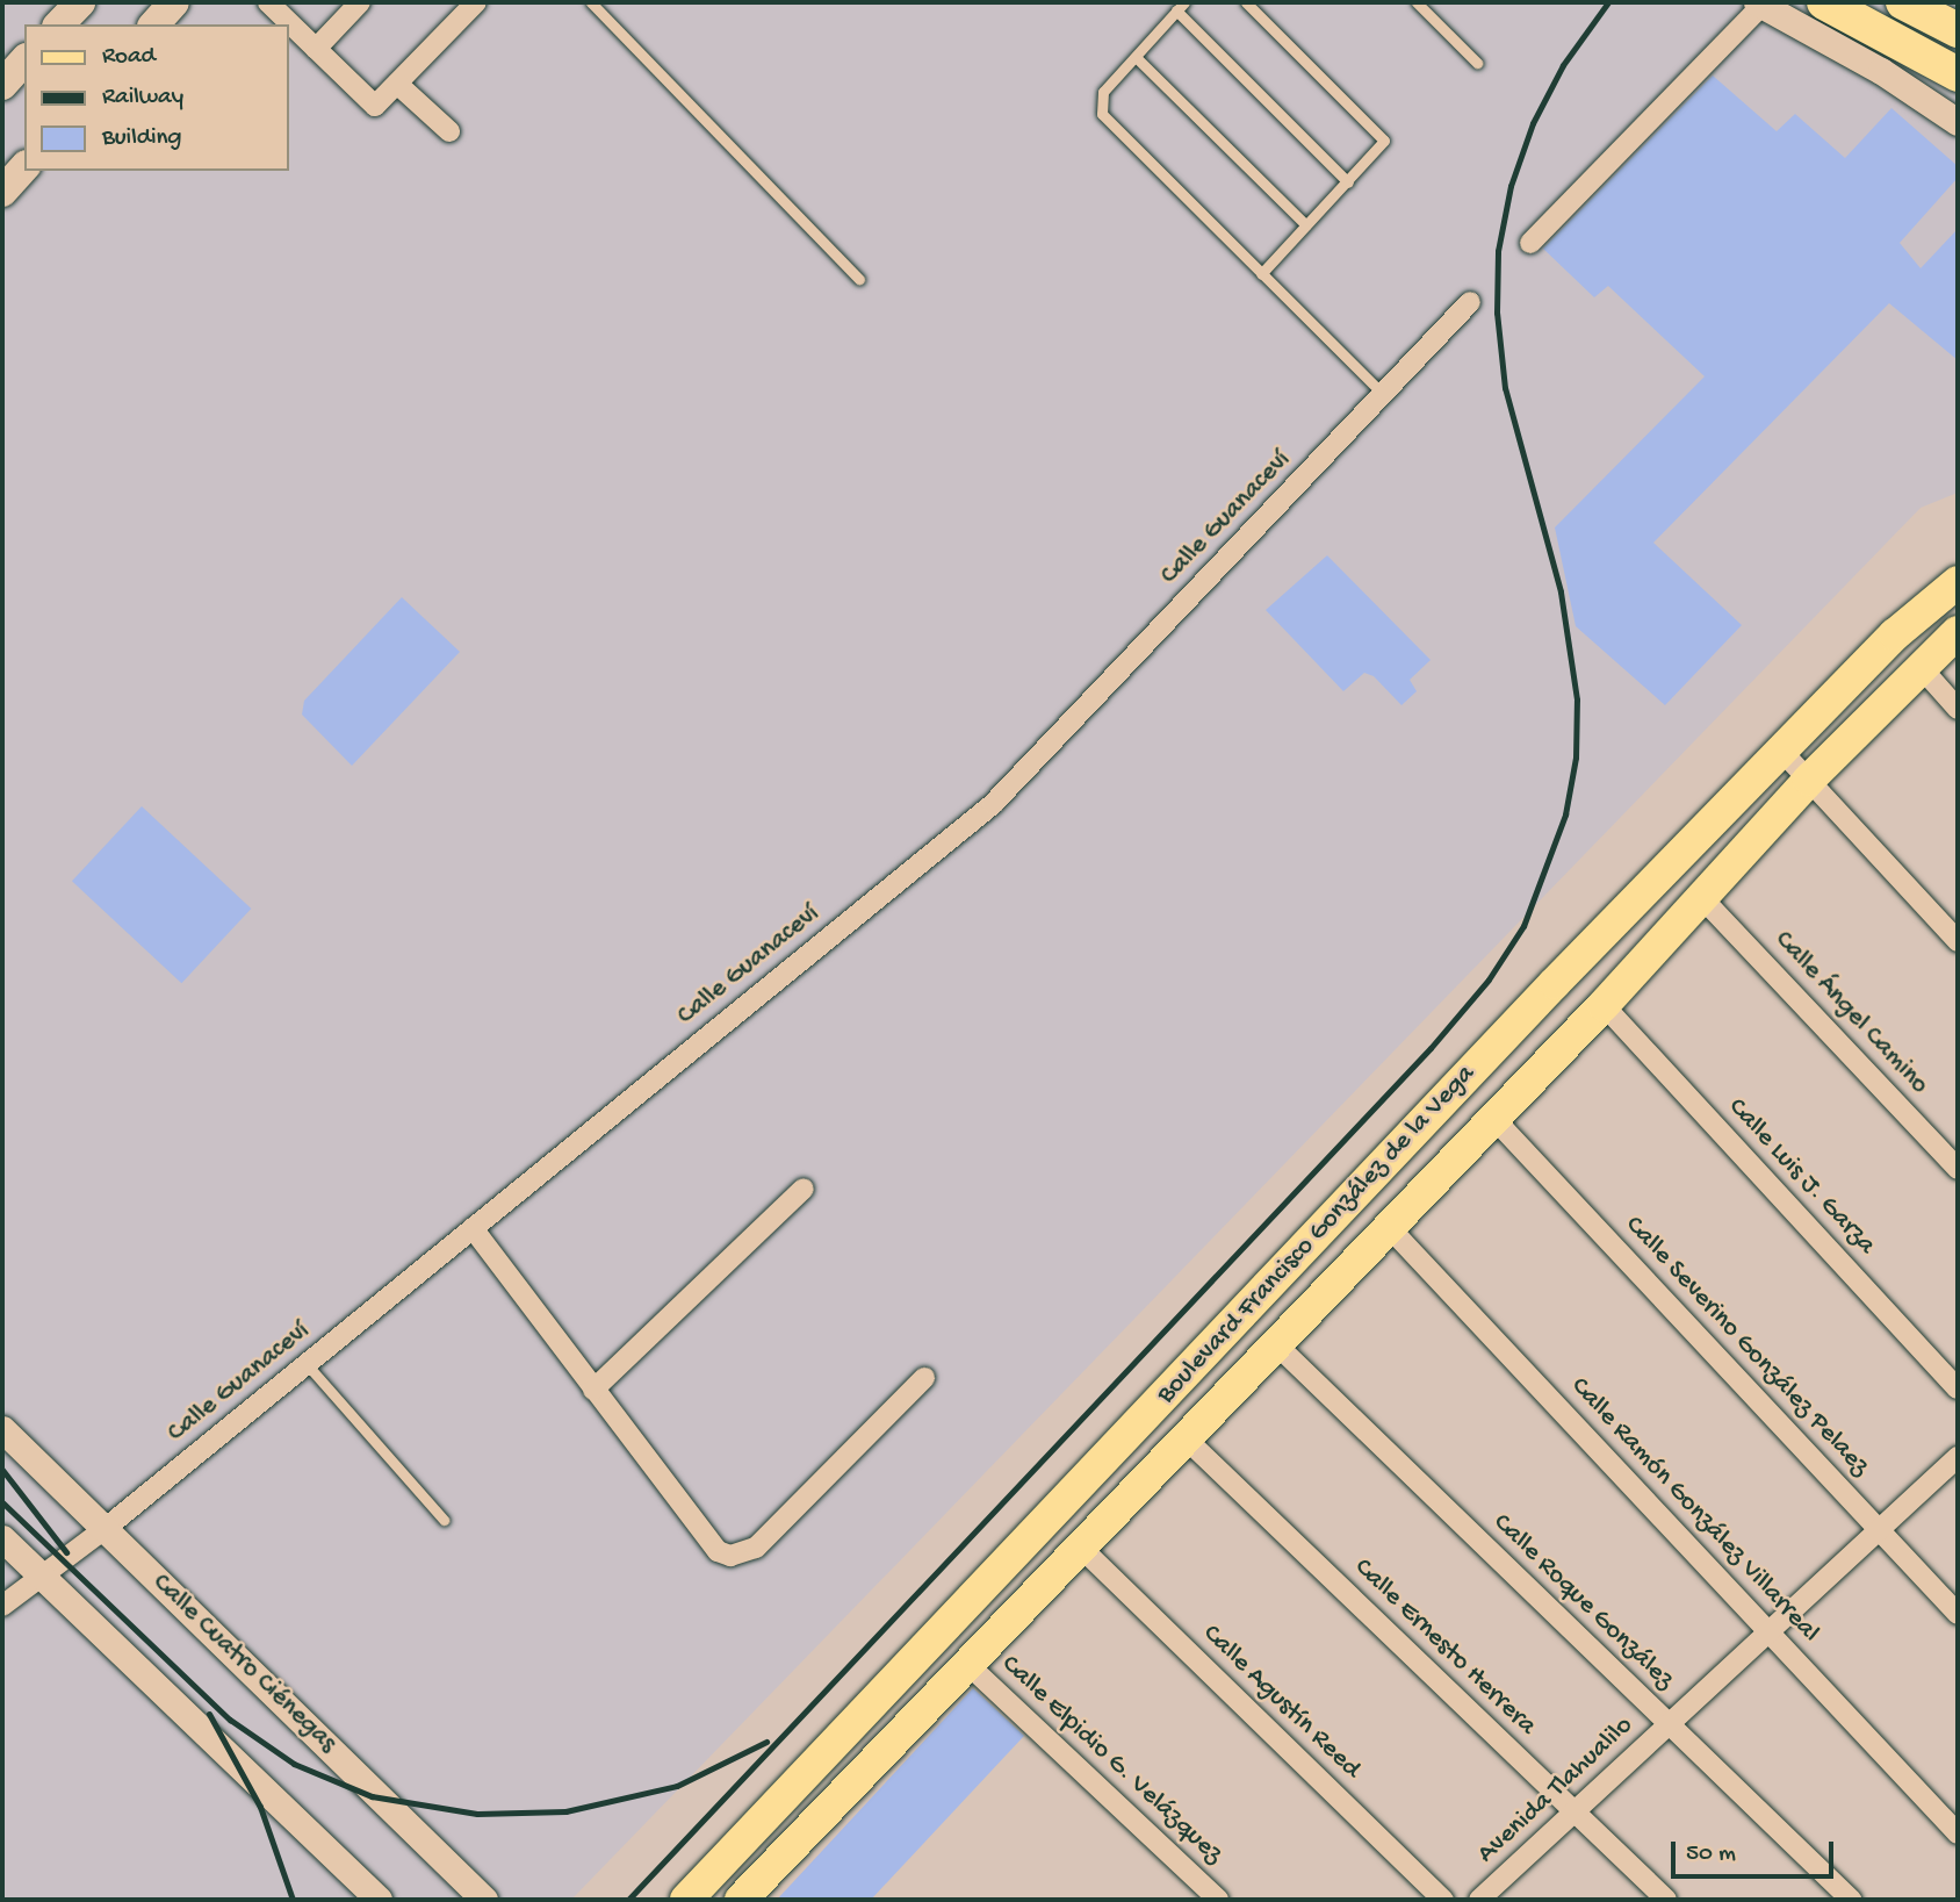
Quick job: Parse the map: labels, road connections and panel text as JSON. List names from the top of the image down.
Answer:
{
  "streets": {
    "main road": ["Boulevard Francisco González de la Vega"],
    "street": [
      "Calle Guanaceví",
      "Calle Ángel Camino",
      "Calle Luis J. Garza",
      "Calle Severino González Pelaez",
      "Calle Ramón González Villarreal",
      "Calle Roque González",
      "Calle Ernesto Herrera",
      "Calle Cuatro Ciénegas",
      "Calle Agustín Reed",
      "Calle Elpidio G. Velázquez",
      "Avenida Tlahualilo"
    ]
  },
  "crossings": [
    ["Calle Guanaceví", "Calle Cuatro Ciénegas"],
    ["Calle Ángel Camino", "Boulevard Francisco González de la Vega"],
    ["Calle Luis J. Garza", "Boulevard Francisco González de la Vega"],
    ["Boulevard Francisco González de la Vega", "Calle Severino González Pelaez"],
    ["Boulevard Francisco González de la Vega", "Calle Ramón González Villarreal"],
    ["Boulevard Francisco González de la Vega", "Calle Roque González"],
    ["Boulevard Francisco González de la Vega", "Calle Ernesto Herrera"],
    ["Boulevard Francisco González de la Vega", "Calle Agustín Reed"],
    ["Boulevard Francisco González de la Vega", "Calle Elpidio G. Velázquez"],
    ["Calle Severino González Pelaez", "Avenida Tlahualilo"],
    ["Calle Ramón González Villarreal", "Avenida Tlahualilo"],
    ["Calle Roque González", "Avenida Tlahualilo"],
    ["Calle Ernesto Herrera", "Avenida Tlahualilo"]
  ],
  "legend": ["Road", "Railway", "Building"],
  "scale_bar": "50 m"
}
